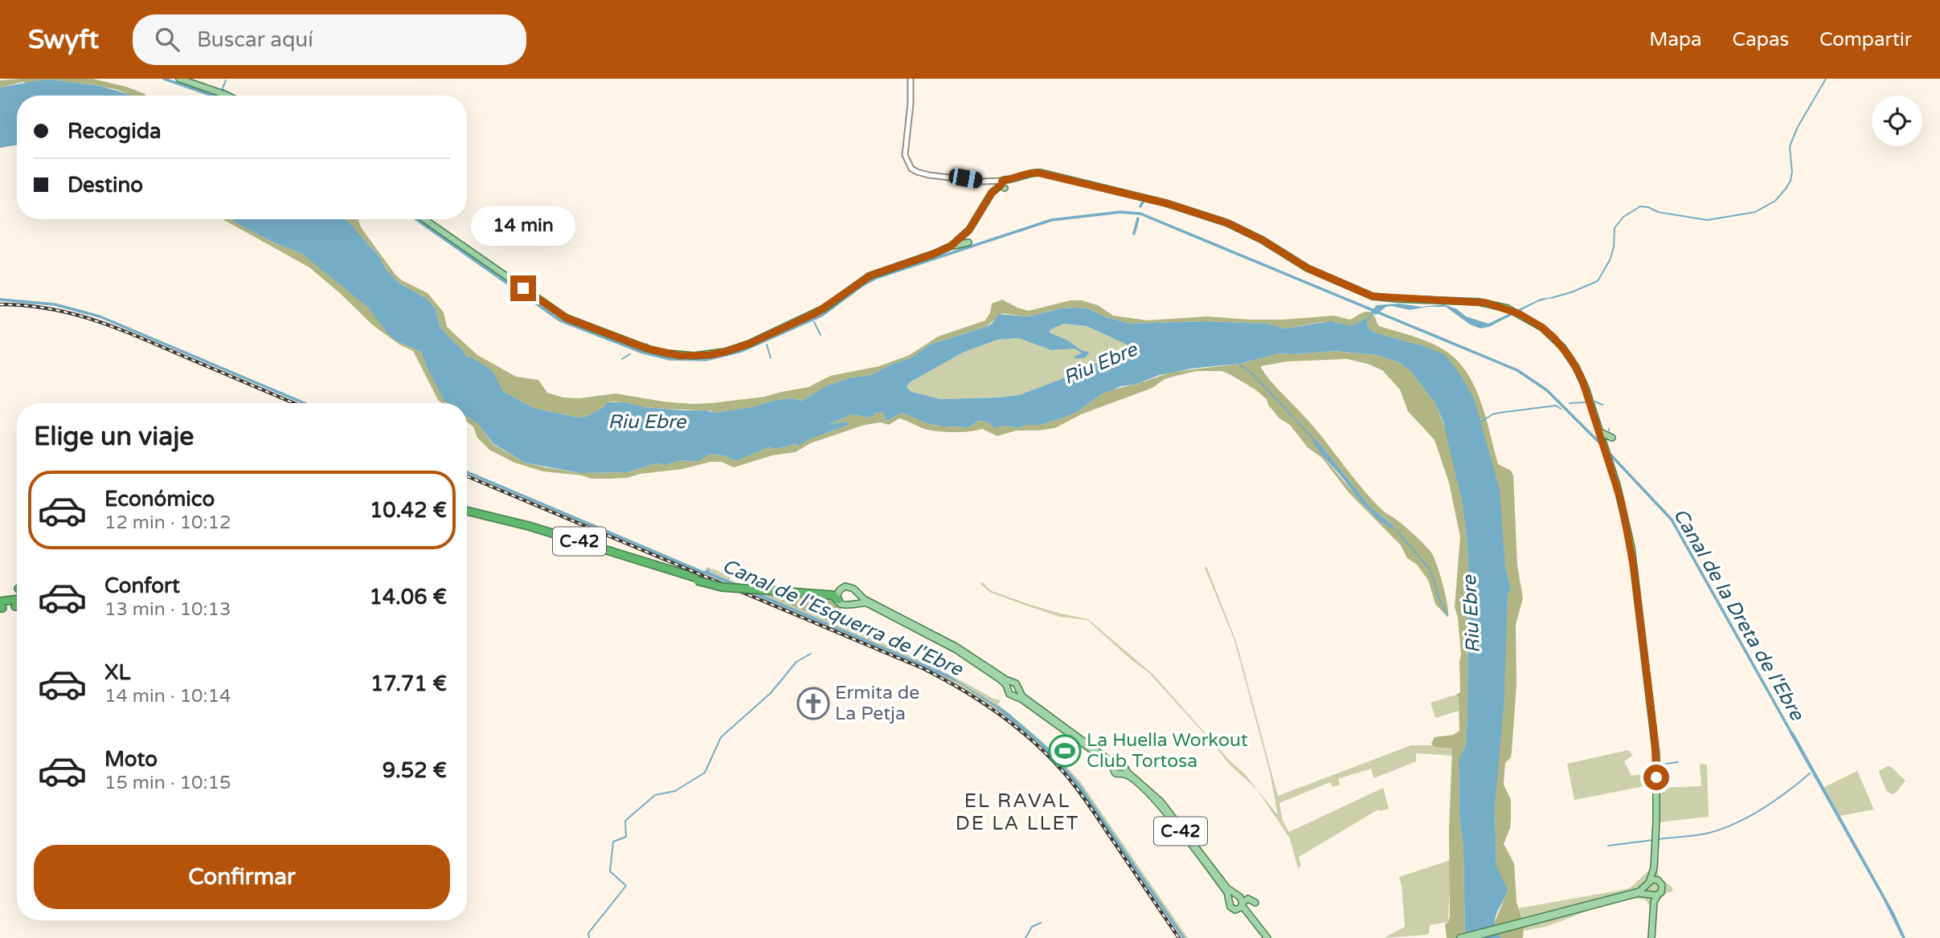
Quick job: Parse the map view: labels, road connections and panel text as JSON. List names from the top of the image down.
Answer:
{
  "streets": {
    "highway": ["C-42"]
  },
  "districts": ["EL RAVAL DE LA LLET"],
  "water": ["Riu Ebre", "Canal de la Dreta de l'Ebre", "Canal de l'Esquerra de l'Ebre"],
  "places": {
    "church": ["Ermita de La Petja"],
    "sports": ["La Huella Workout Club Tortosa"]
  },
  "page": {
    "header": "Swyft",
    "search": "Buscar aquí",
    "nav": ["Mapa", "Capas", "Compartir"],
    "banner": ["Recogida", "Destino"],
    "bubble": "14 min",
    "heading": "Elige un viaje",
    "list": [
      {
        "name": "Económico",
        "note": "12 min · 10:12",
        "value": "10.42 €"
      },
      {
        "name": "Confort",
        "note": "13 min · 10:13",
        "value": "14.06 €"
      },
      {
        "name": "XL",
        "note": "14 min · 10:14",
        "value": "17.71 €"
      },
      {
        "name": "Moto",
        "note": "15 min · 10:15",
        "value": "9.52 €"
      }
    ],
    "buttons": "Confirmar"
  }
}
